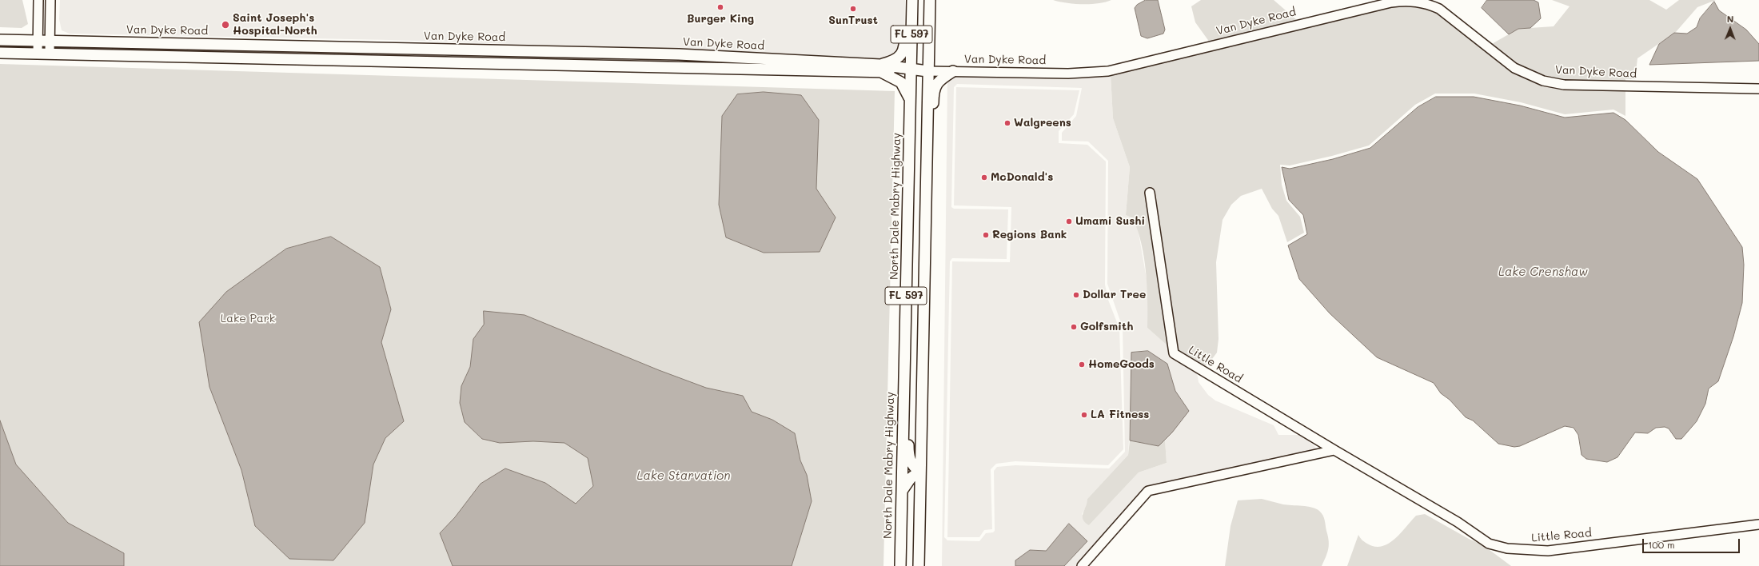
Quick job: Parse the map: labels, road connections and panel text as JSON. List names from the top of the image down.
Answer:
{
  "streets": {
    "main road": ["Van Dyke Road", "FL 597", "North Dale Mabry Highway"],
    "street": ["Little Road"]
  },
  "crossings": [
    ["Van Dyke Road", "FL 597"],
    ["Van Dyke Road", "North Dale Mabry Highway"]
  ],
  "water": ["Lake Crenshaw", "Lake Starvation"],
  "parks": ["Lake Park"],
  "places": [
    "Burger King",
    "SunTrust",
    "Saint Joseph's Hospital-North",
    "Walgreens",
    "McDonald's",
    "Umami Sushi",
    "Regions Bank",
    "Dollar Tree",
    "Golfsmith",
    "HomeGoods",
    "LA Fitness"
  ],
  "scale_bar": "100 m",
  "north": "top"
}
